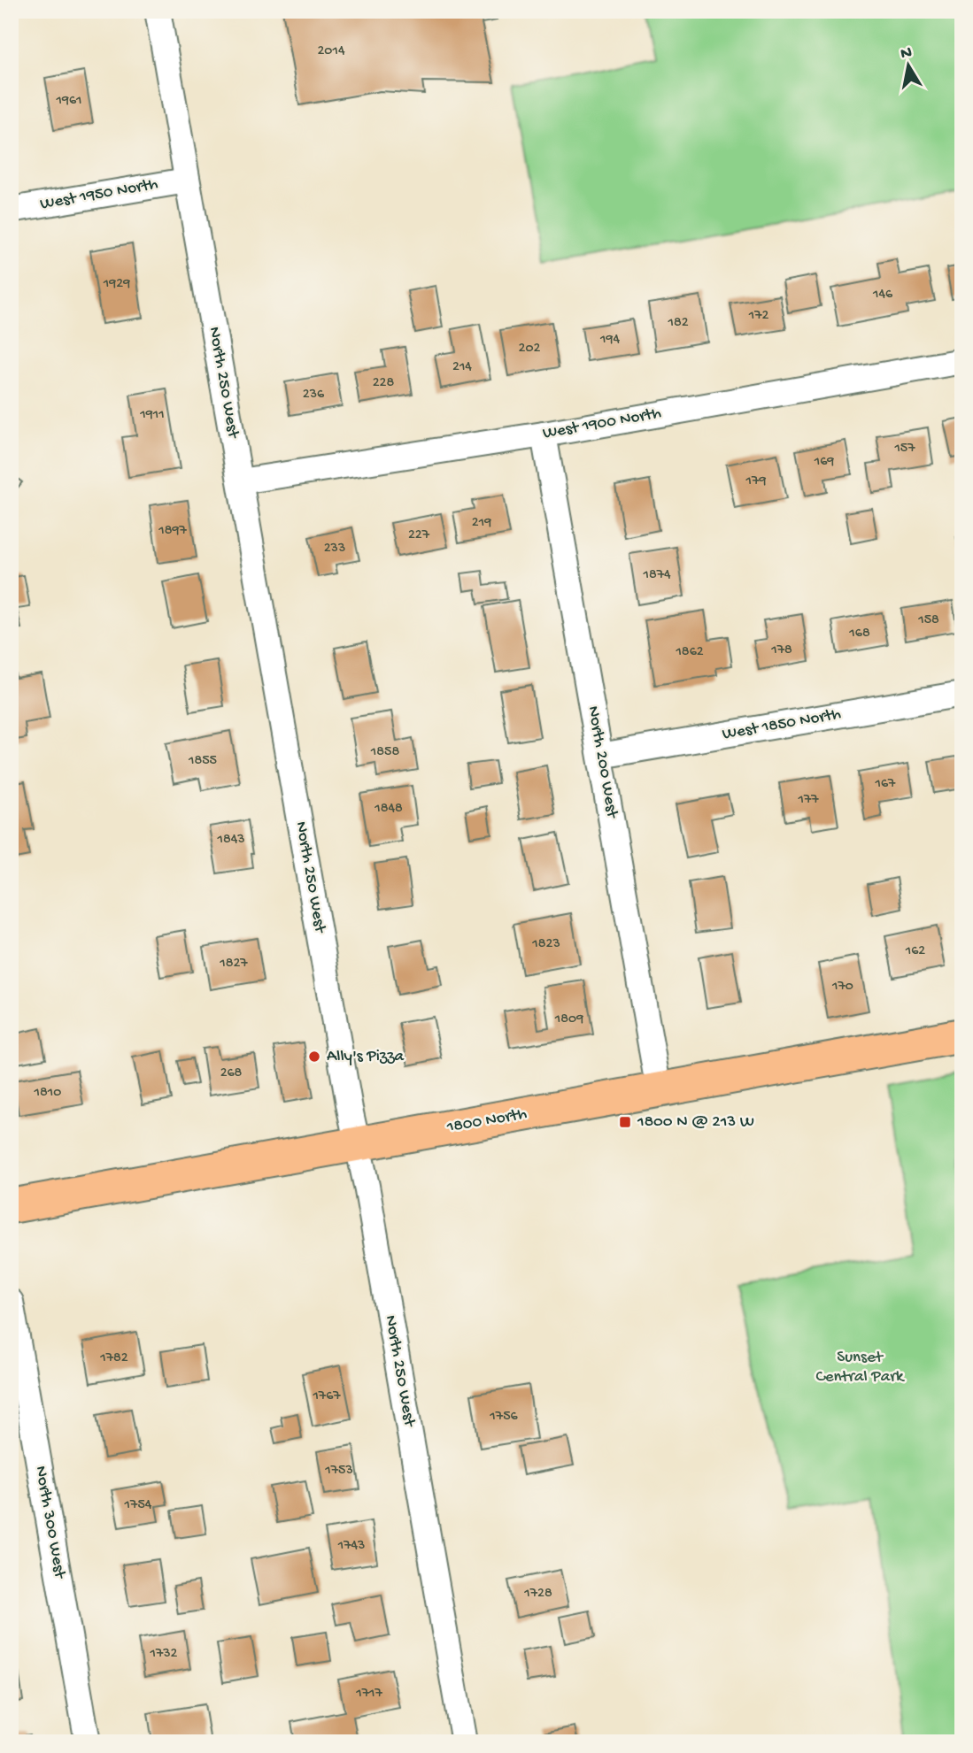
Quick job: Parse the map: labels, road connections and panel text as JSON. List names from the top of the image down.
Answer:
{
  "streets": {
    "main road": ["1800 North"],
    "street": [
      "West 1950 North",
      "North 250 West",
      "West 1900 North",
      "West 1850 North",
      "North 200 West",
      "North 300 West"
    ]
  },
  "crossings": [
    ["West 1950 North", "North 250 West"],
    ["North 250 West", "West 1900 North"],
    ["North 250 West", "1800 North"],
    ["West 1900 North", "North 200 West"],
    ["West 1850 North", "North 200 West"],
    ["North 200 West", "1800 North"]
  ],
  "parks": ["Sunset Central Park"],
  "places": {
    "other": ["Ally's Pizza"],
    "transit": ["1800 N @ 213 W"]
  },
  "house_numbers": [
    "2014",
    "1961",
    "1929",
    "146",
    "172",
    "182",
    "194",
    "202",
    "214",
    "228",
    "236",
    "1911",
    "157",
    "169",
    "179",
    "219",
    "1897",
    "227",
    "233",
    "1874",
    "158",
    "168",
    "178",
    "1862",
    "1858",
    "1855",
    "167",
    "177",
    "1848",
    "1843",
    "1823",
    "162",
    "1827",
    "170",
    "1809",
    "268",
    "1810",
    "1782",
    "1767",
    "1756",
    "1753",
    "1754",
    "1743",
    "1728",
    "1732",
    "1717"
  ],
  "north": "top"
}
